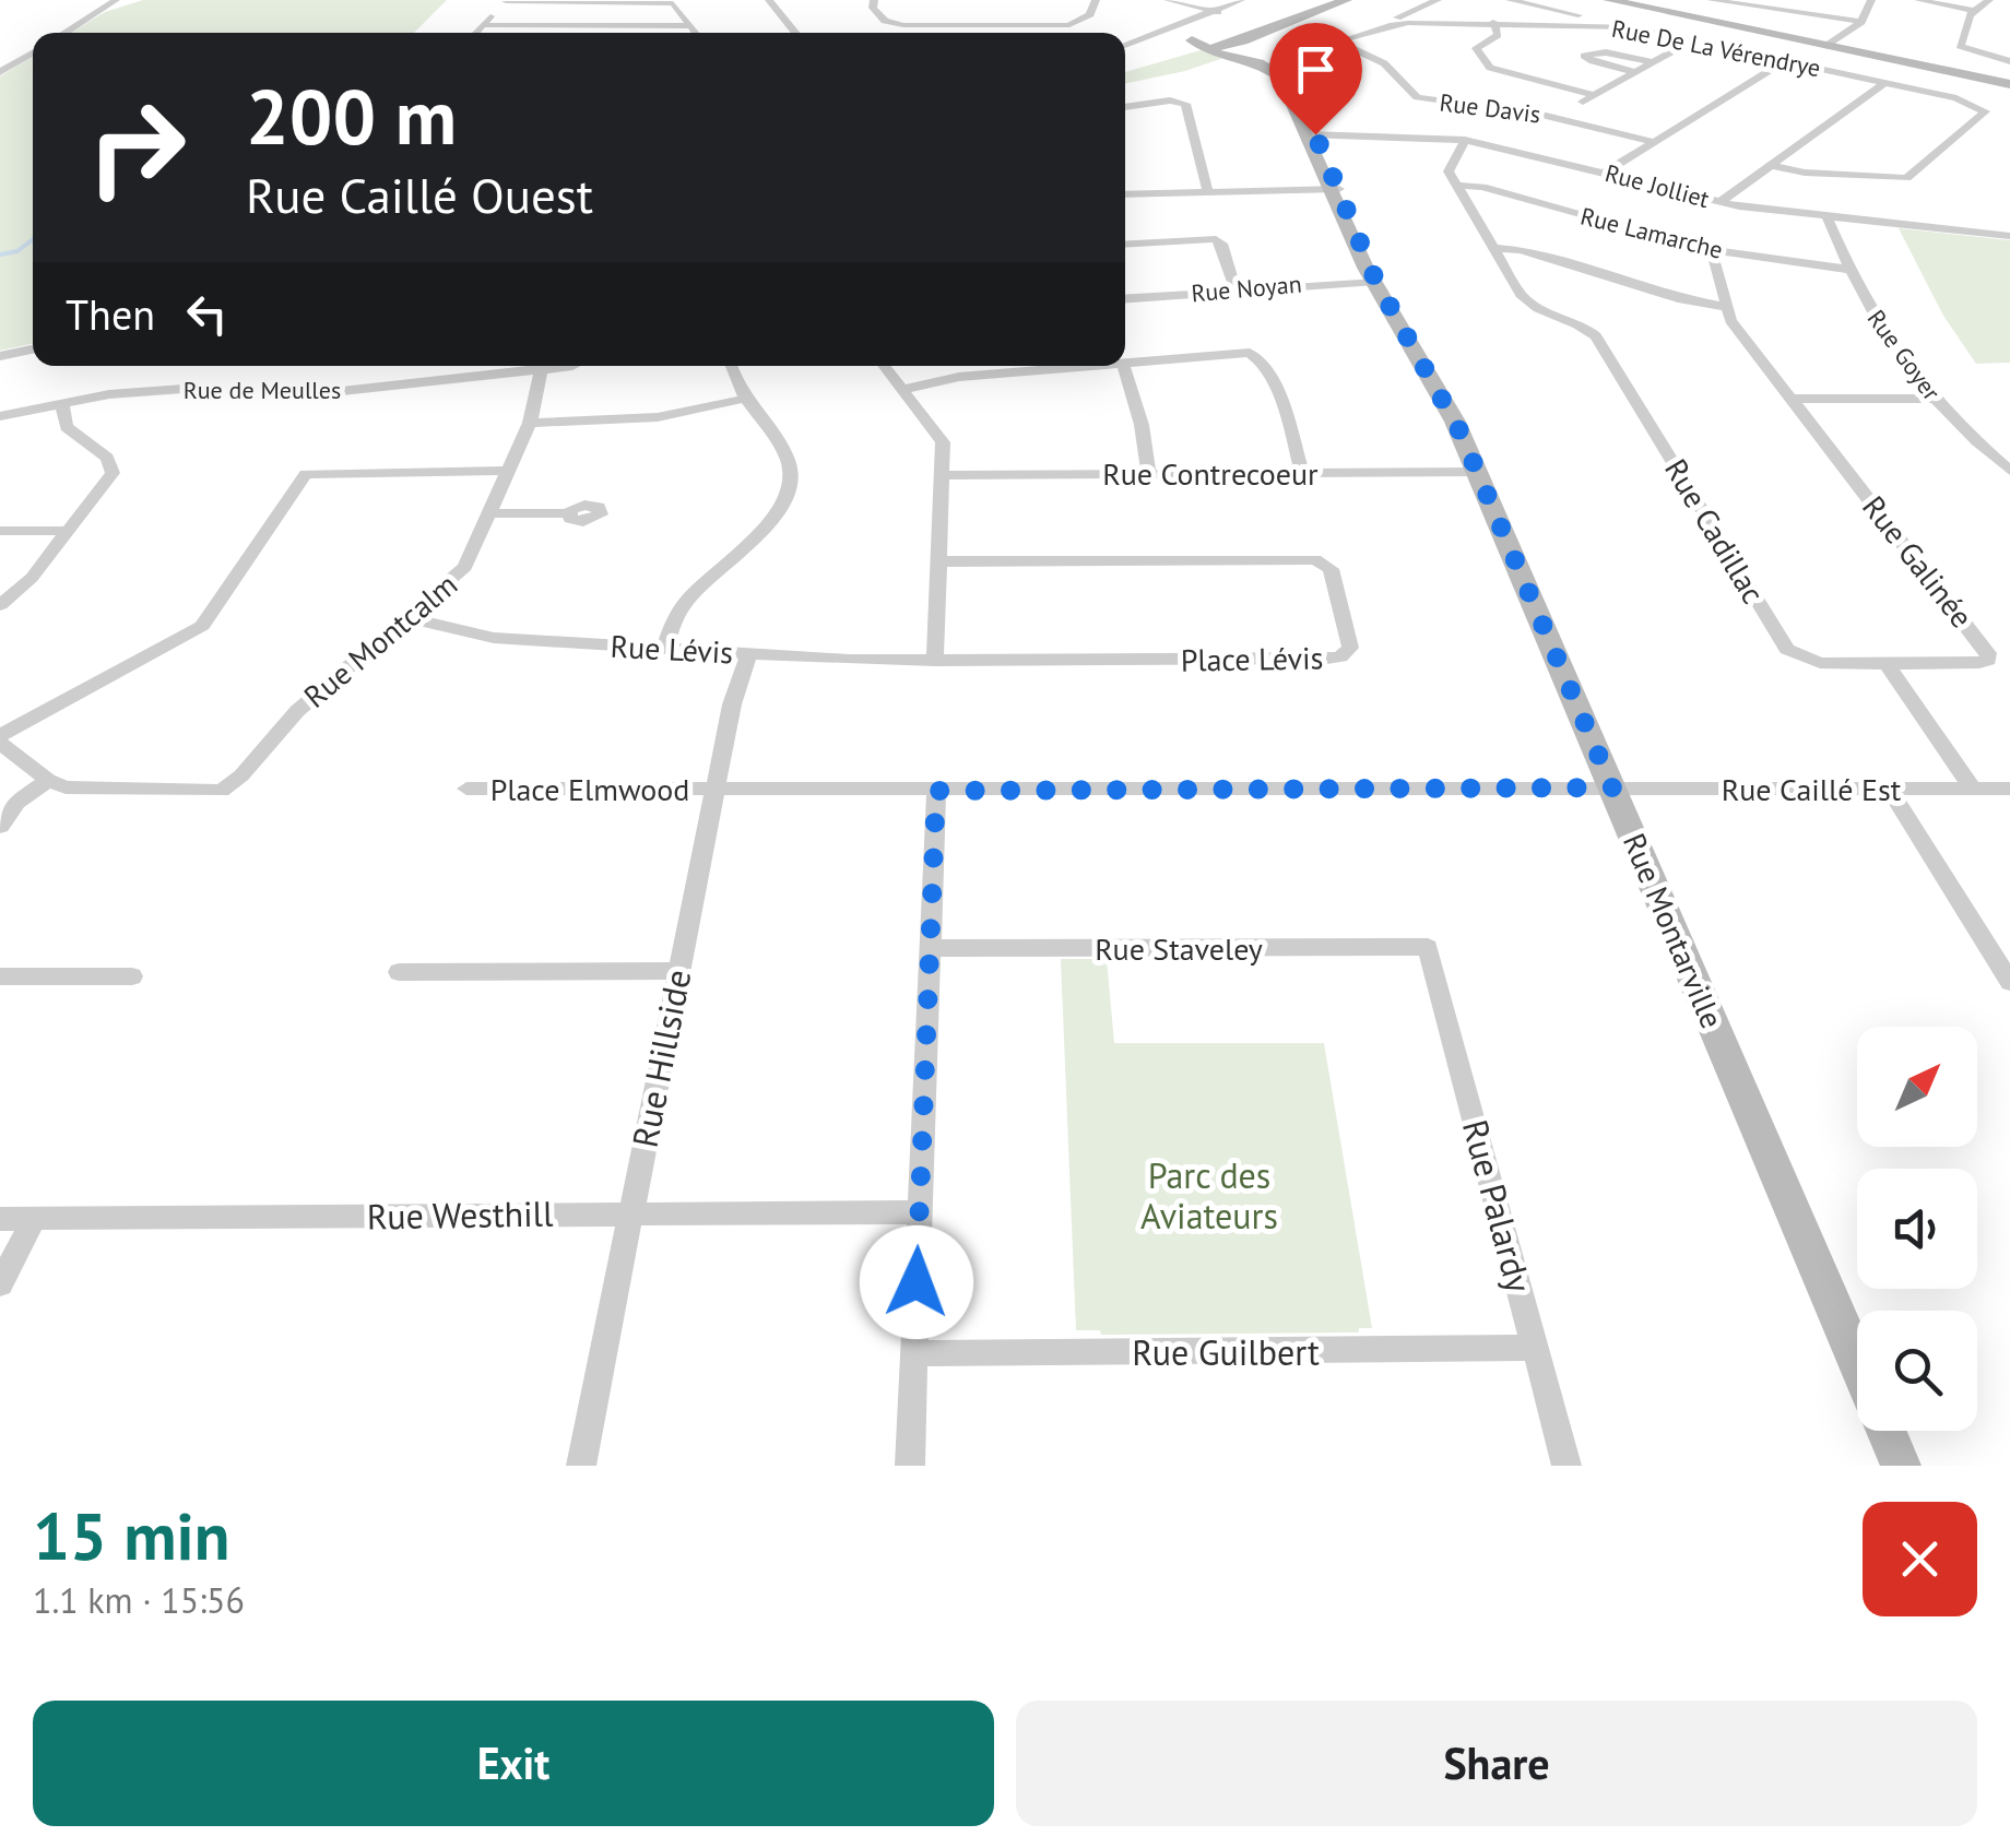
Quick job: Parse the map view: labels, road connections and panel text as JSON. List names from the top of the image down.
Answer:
{
  "streets": {
    "street": [
      "Rue De La Vérendrye",
      "Rue Davis",
      "Rue Jolliet",
      "Rue Lamarche",
      "Rue Noyan",
      "Rue Goyer",
      "Rue de Meulles",
      "Rue Contrecoeur",
      "Rue Cadillac",
      "Rue Galinée",
      "Rue Montcalm",
      "Rue Lévis",
      "Place Lévis",
      "Place Elmwood",
      "Rue Caillé Est",
      "Rue Montarville",
      "Rue Staveley",
      "Rue Hillside",
      "Rue Palardy",
      "Rue Westhill",
      "Rue Guilbert"
    ]
  },
  "crossings": [
    ["Rue De La Vérendrye", "Rue Davis"],
    ["Rue De La Vérendrye", "Rue Montarville"],
    ["Rue Jolliet", "Rue Goyer"],
    ["Rue Jolliet", "Rue Montarville"],
    ["Rue Lamarche", "Rue Goyer"],
    ["Rue Lamarche", "Rue Galinée"],
    ["Rue Noyan", "Rue Montarville"],
    ["Rue de Meulles", "Rue Montcalm"],
    ["Rue Contrecoeur", "Rue Montarville"],
    ["Rue Cadillac", "Rue Galinée"],
    ["Rue Montcalm", "Rue Lévis"],
    ["Rue Lévis", "Place Lévis"],
    ["Rue Lévis", "Rue Hillside"],
    ["Place Elmwood", "Rue Caillé Est"],
    ["Place Elmwood", "Rue Hillside"],
    ["Rue Caillé Est", "Rue Montarville"],
    ["Rue Staveley", "Rue Palardy"],
    ["Rue Hillside", "Rue Westhill"],
    ["Rue Palardy", "Rue Guilbert"]
  ],
  "parks": ["Parc des Aviateurs"],
  "north": "top right",
  "page": {
    "turn": ["200 m", "Rue Caillé Ouest"],
    "then": "Then",
    "heading": ["15 min", "1.1 km · 15:56"],
    "buttons": ["Exit", "Share"]
  }
}
